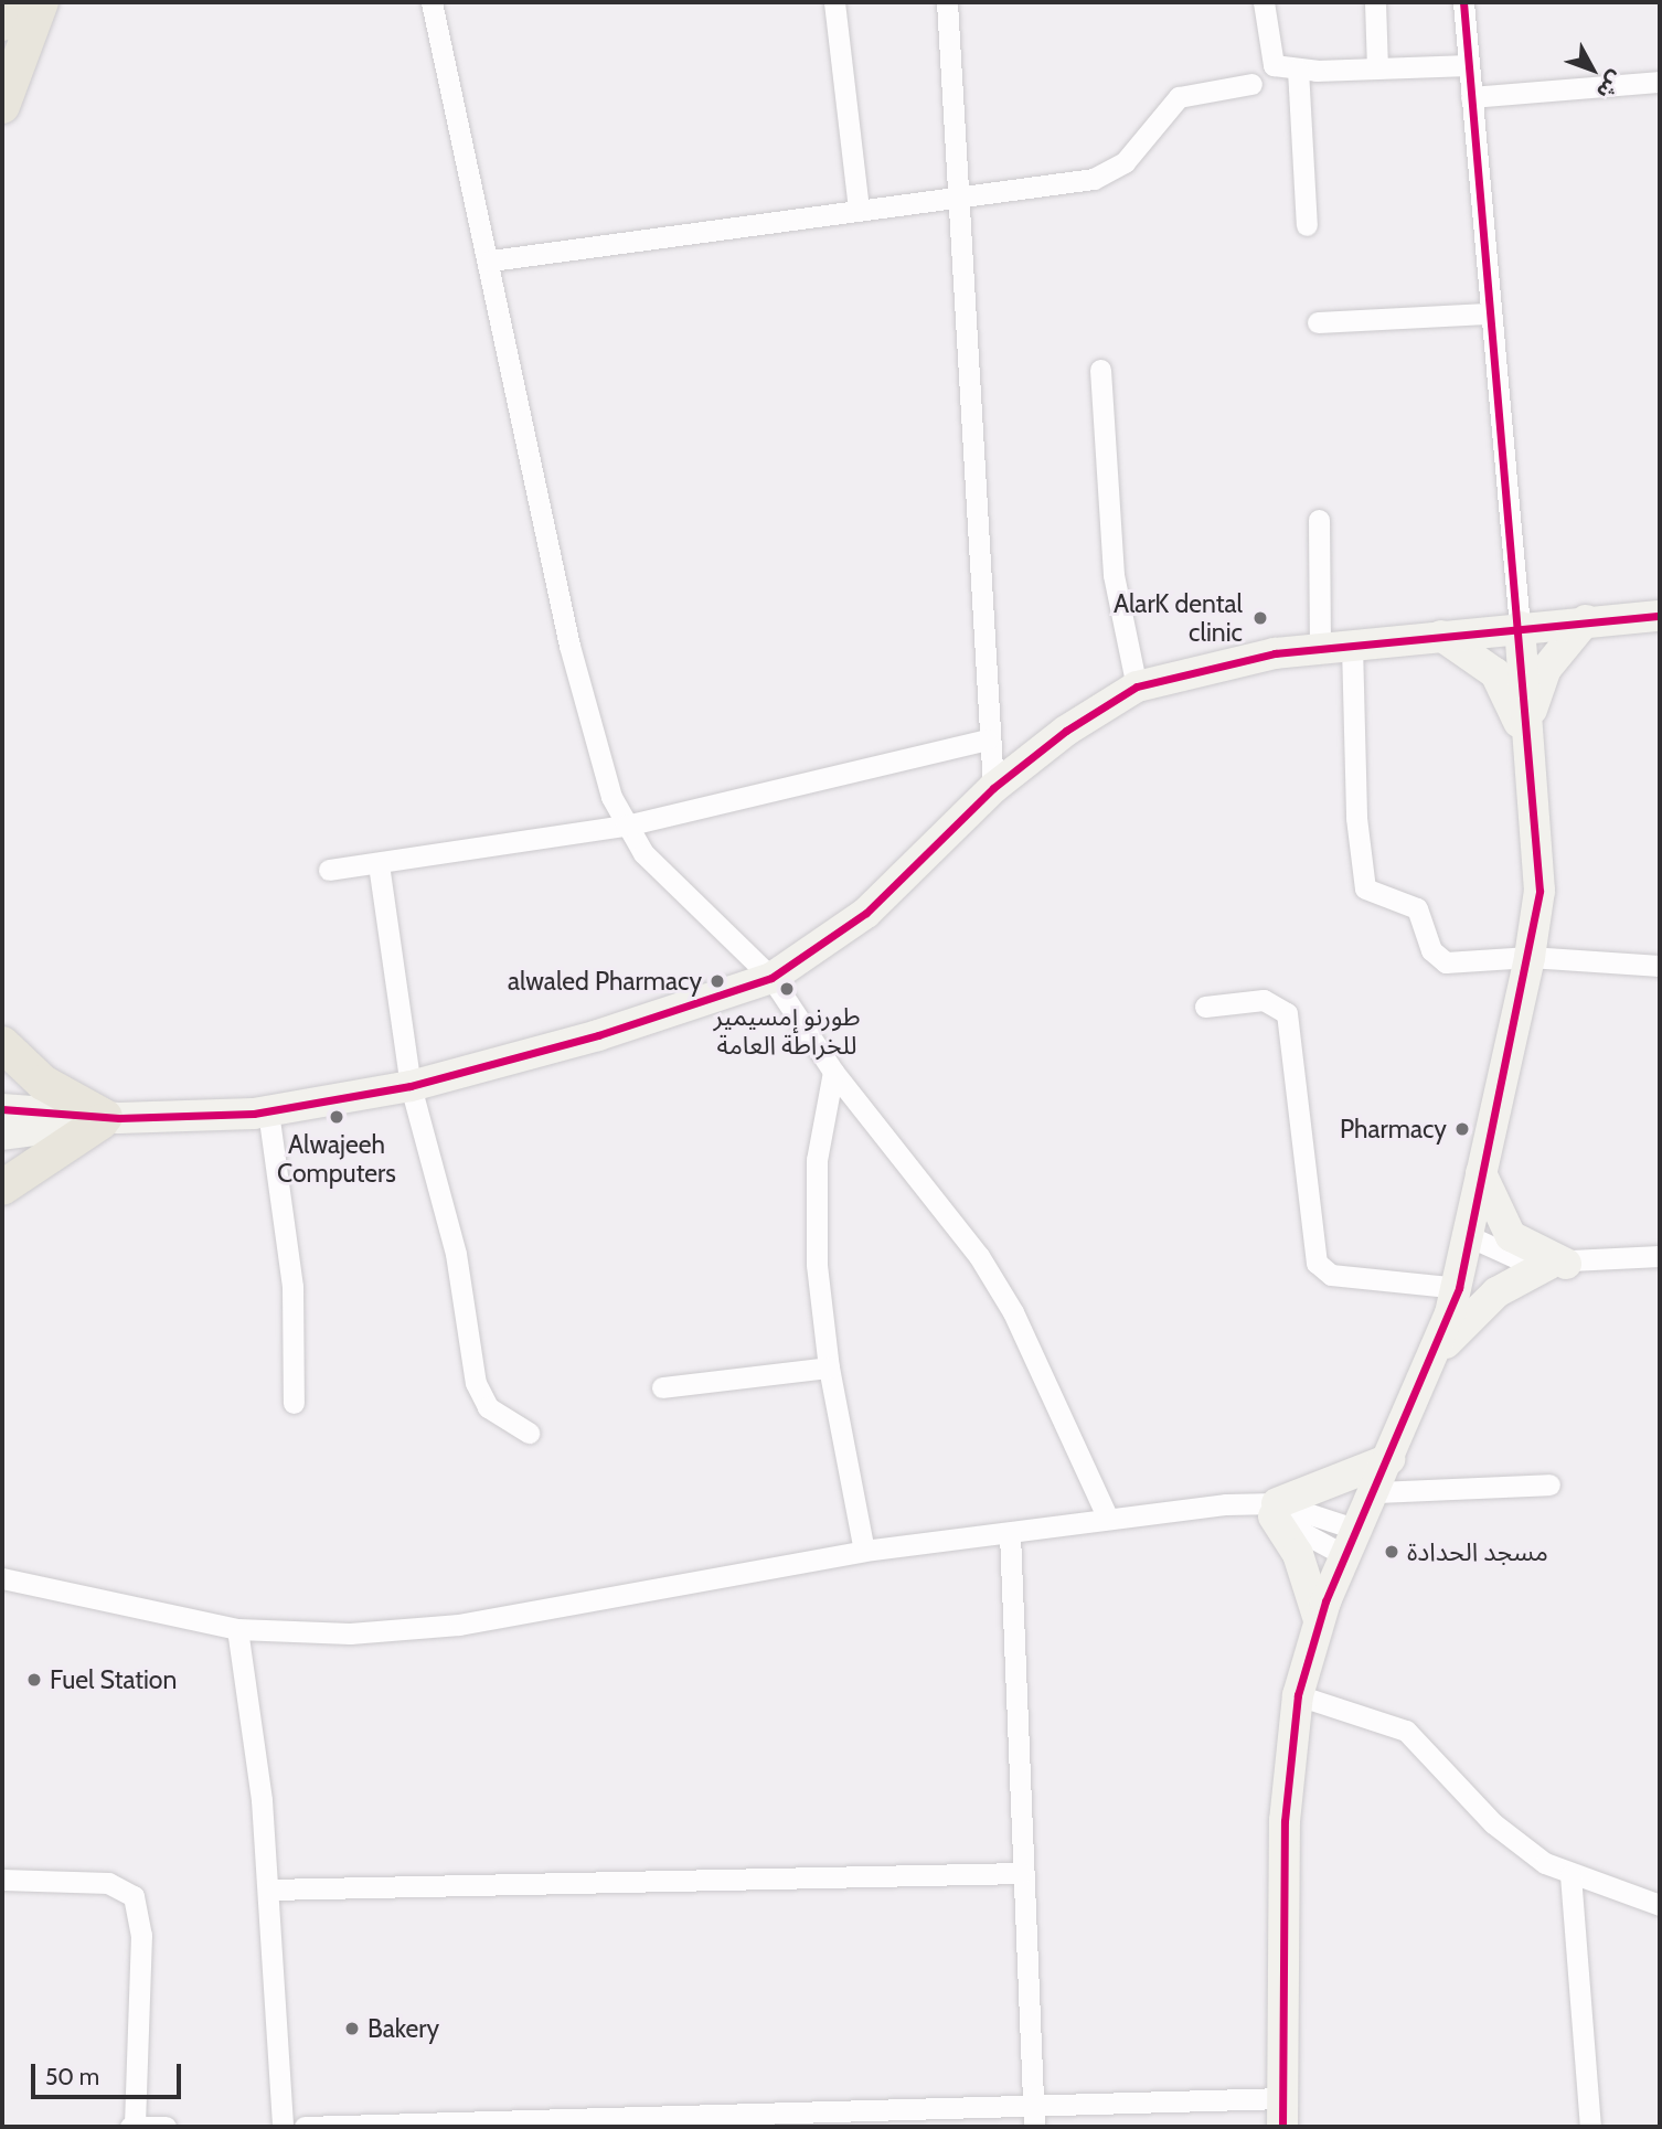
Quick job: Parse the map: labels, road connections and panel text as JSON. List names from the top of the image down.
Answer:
{
  "places": [
    "AlarK dental clinic",
    "alwaled Pharmacy",
    "طورنو إمسيمير للخراطة العامة",
    "Alwajeeh Computers",
    "Pharmacy",
    "مسجد الحدادة",
    "Fuel Station",
    "Bakery"
  ],
  "scale_bar": "50 m",
  "north": "bottom right"
}
